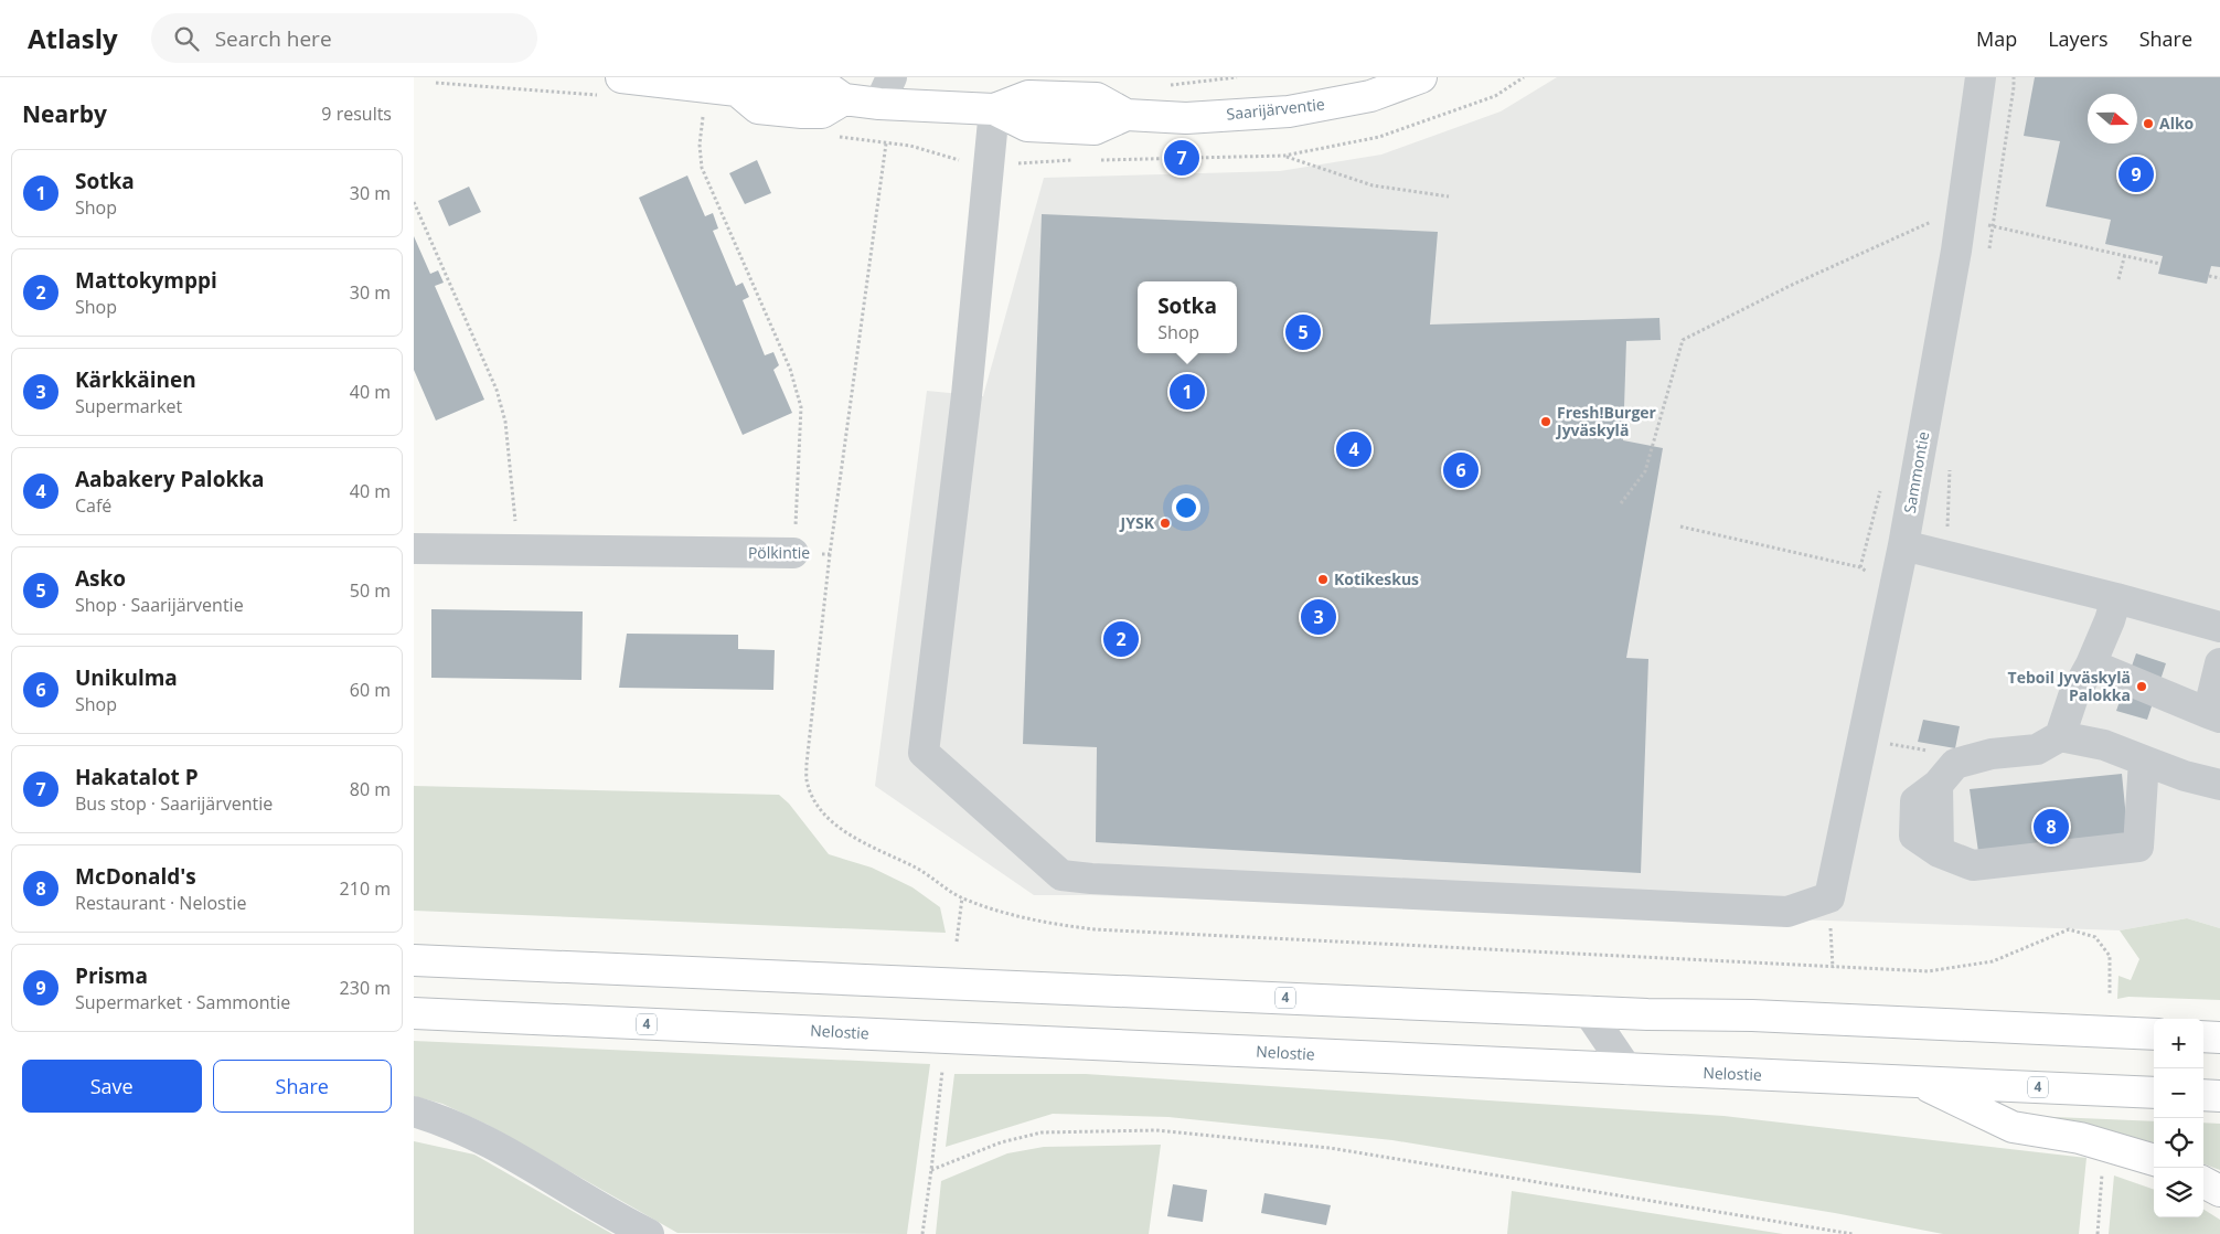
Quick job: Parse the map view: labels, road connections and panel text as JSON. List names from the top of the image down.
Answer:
{
  "streets": {
    "main road": ["Saarijärventie", "4", "Nelostie"],
    "street": ["Sammontie", "Pölkintie"]
  },
  "places": [
    "Alko",
    "Fresh!Burger Jyväskylä",
    "JYSK",
    "Kotikeskus",
    "Teboil Jyväskylä Palokka"
  ],
  "north": "right",
  "page": {
    "header": "Atlasly",
    "search": "Search here",
    "nav": ["Map", "Layers", "Share"],
    "heading": ["Nearby", "9 results"],
    "pins": [
      "7",
      "9",
      "5",
      "1",
      "4",
      "6",
      "3",
      "2",
      "8"
    ],
    "list": [
      {
        "mark": "1",
        "name": "Sotka",
        "note": "Shop",
        "value": "30 m"
      },
      {
        "mark": "2",
        "name": "Mattokymppi",
        "note": "Shop",
        "value": "30 m"
      },
      {
        "mark": "3",
        "name": "Kärkkäinen",
        "note": "Supermarket",
        "value": "40 m"
      },
      {
        "mark": "4",
        "name": "Aabakery Palokka",
        "note": "Café",
        "value": "40 m"
      },
      {
        "mark": "5",
        "name": "Asko",
        "note": "Shop · Saarijärventie",
        "value": "50 m"
      },
      {
        "mark": "6",
        "name": "Unikulma",
        "note": "Shop",
        "value": "60 m"
      },
      {
        "mark": "7",
        "name": "Hakatalot P",
        "note": "Bus stop · Saarijärventie",
        "value": "80 m"
      },
      {
        "mark": "8",
        "name": "McDonald's",
        "note": "Restaurant · Nelostie",
        "value": "210 m"
      },
      {
        "mark": "9",
        "name": "Prisma",
        "note": "Supermarket · Sammontie",
        "value": "230 m"
      }
    ],
    "popup": ["Sotka", "Shop"],
    "map_buttons": ["+", "−"],
    "buttons": ["Save", "Share"]
  }
}
